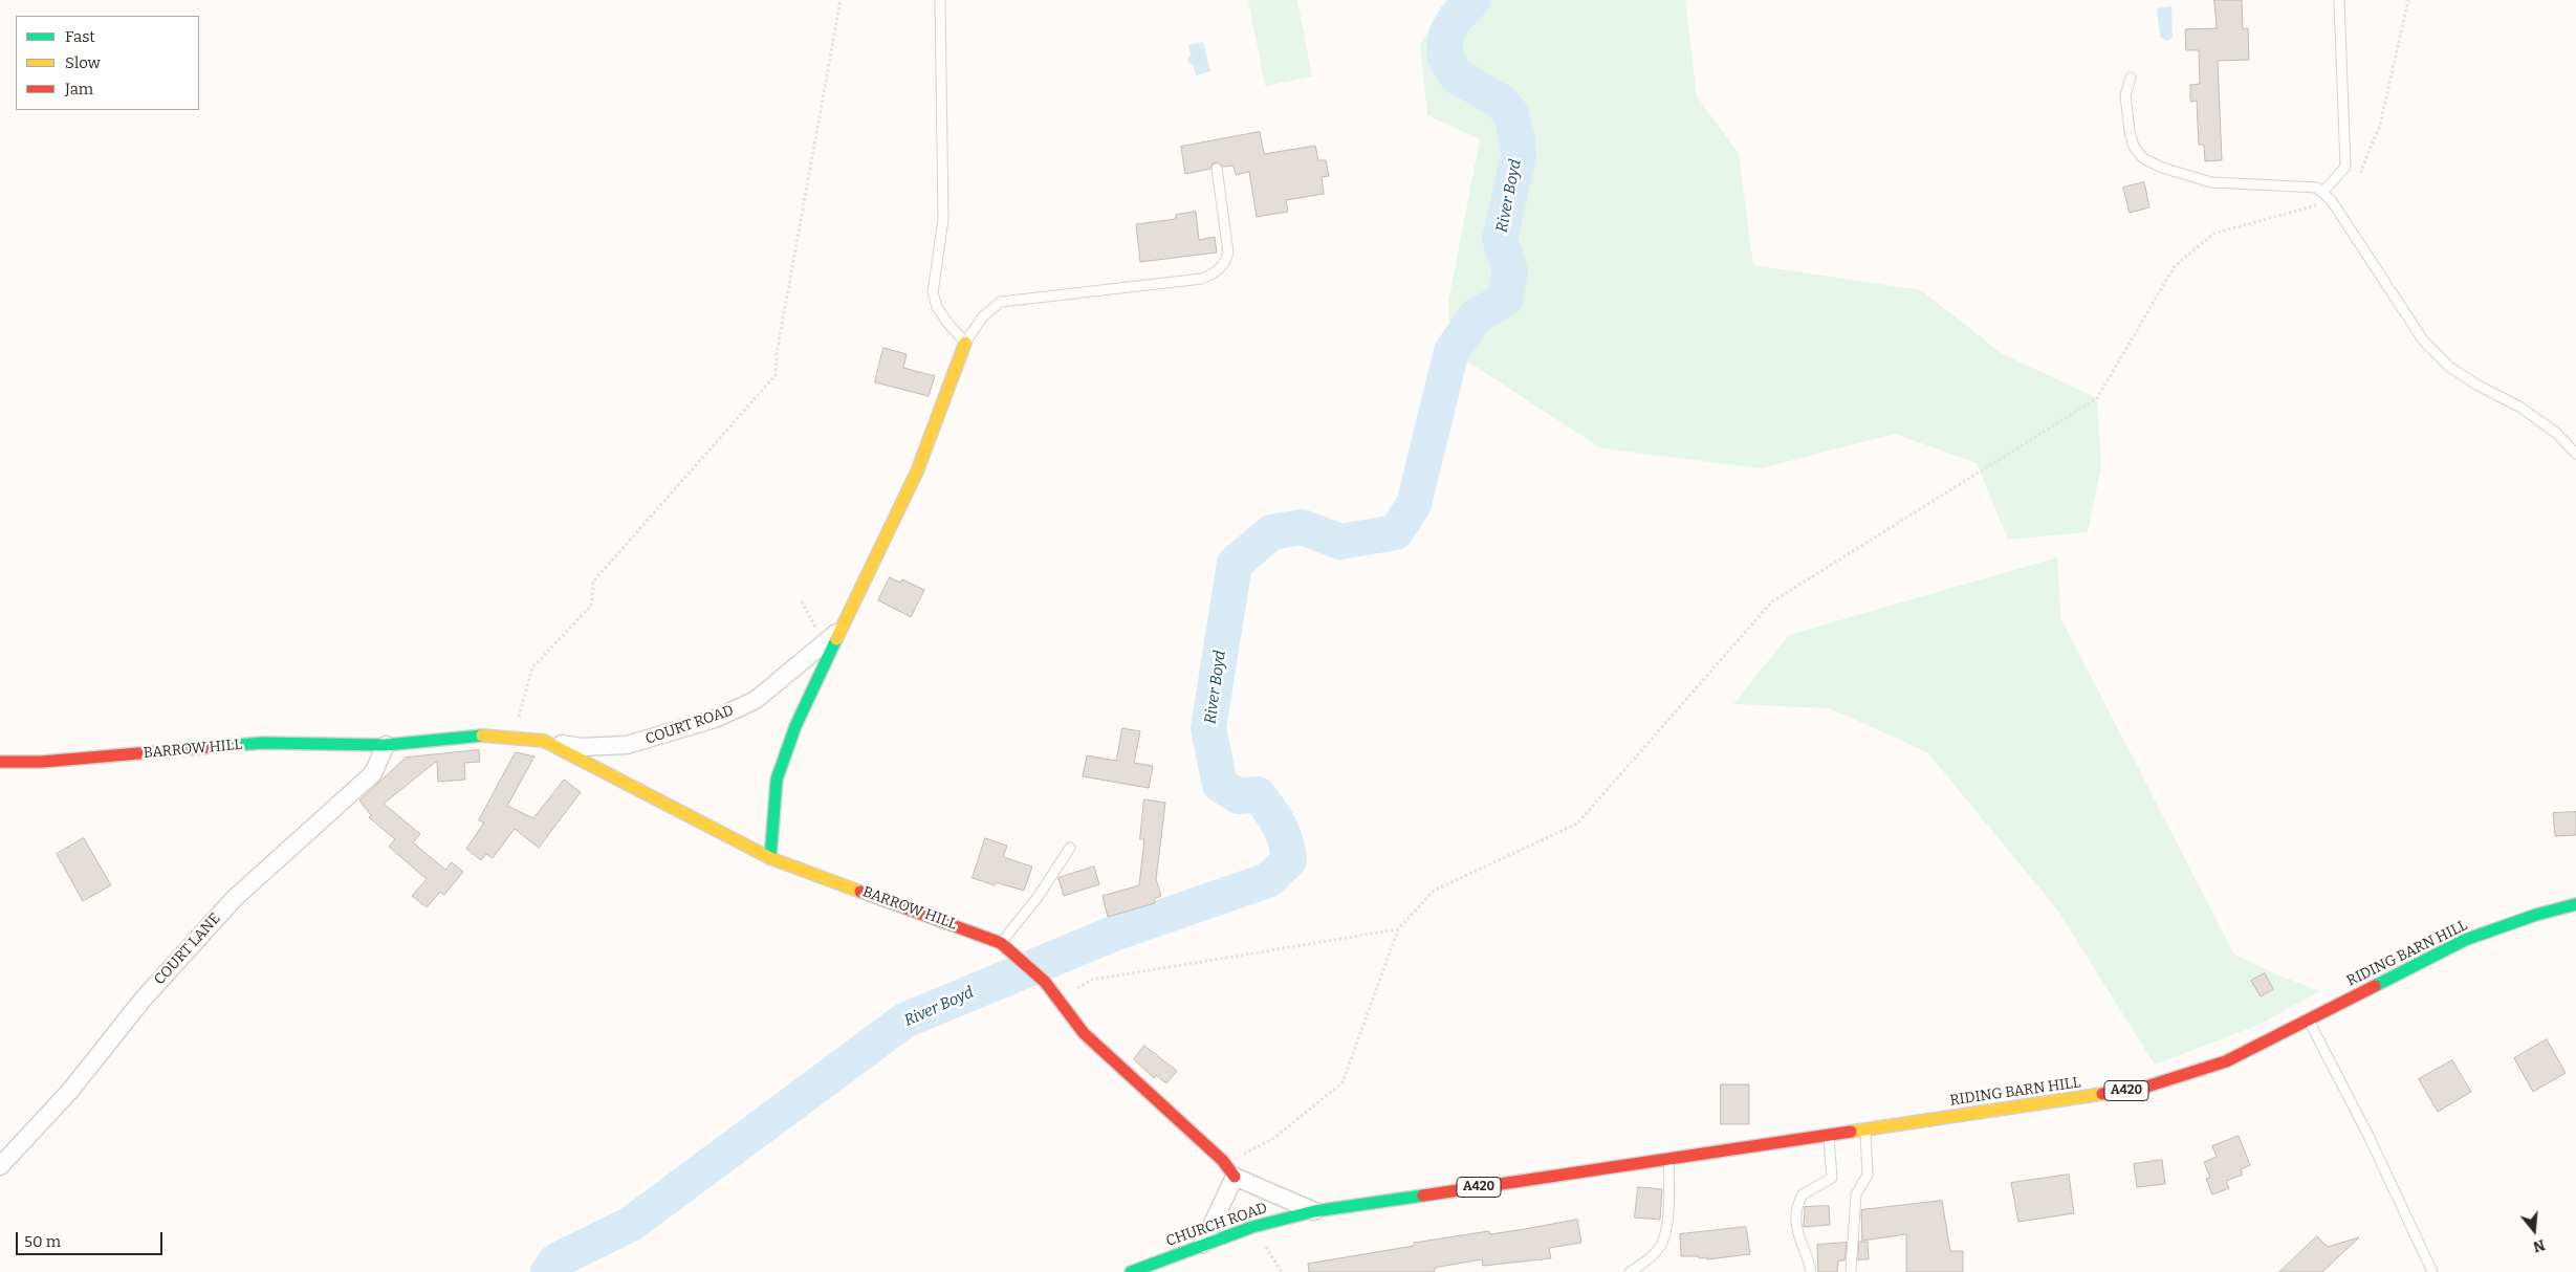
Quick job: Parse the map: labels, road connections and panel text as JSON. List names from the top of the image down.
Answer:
{
  "streets": {
    "street": [
      "COURT ROAD",
      "BARROW HILL",
      "COURT LANE",
      "RIDING BARN HILL",
      "A420",
      "CHURCH ROAD"
    ]
  },
  "crossings": [
    ["COURT ROAD", "BARROW HILL"],
    ["BARROW HILL", "COURT LANE"],
    ["RIDING BARN HILL", "CHURCH ROAD"]
  ],
  "water": ["River Boyd"],
  "legend": ["Fast", "Slow", "Jam"],
  "scale_bar": "50 m",
  "north": "bottom"
}
